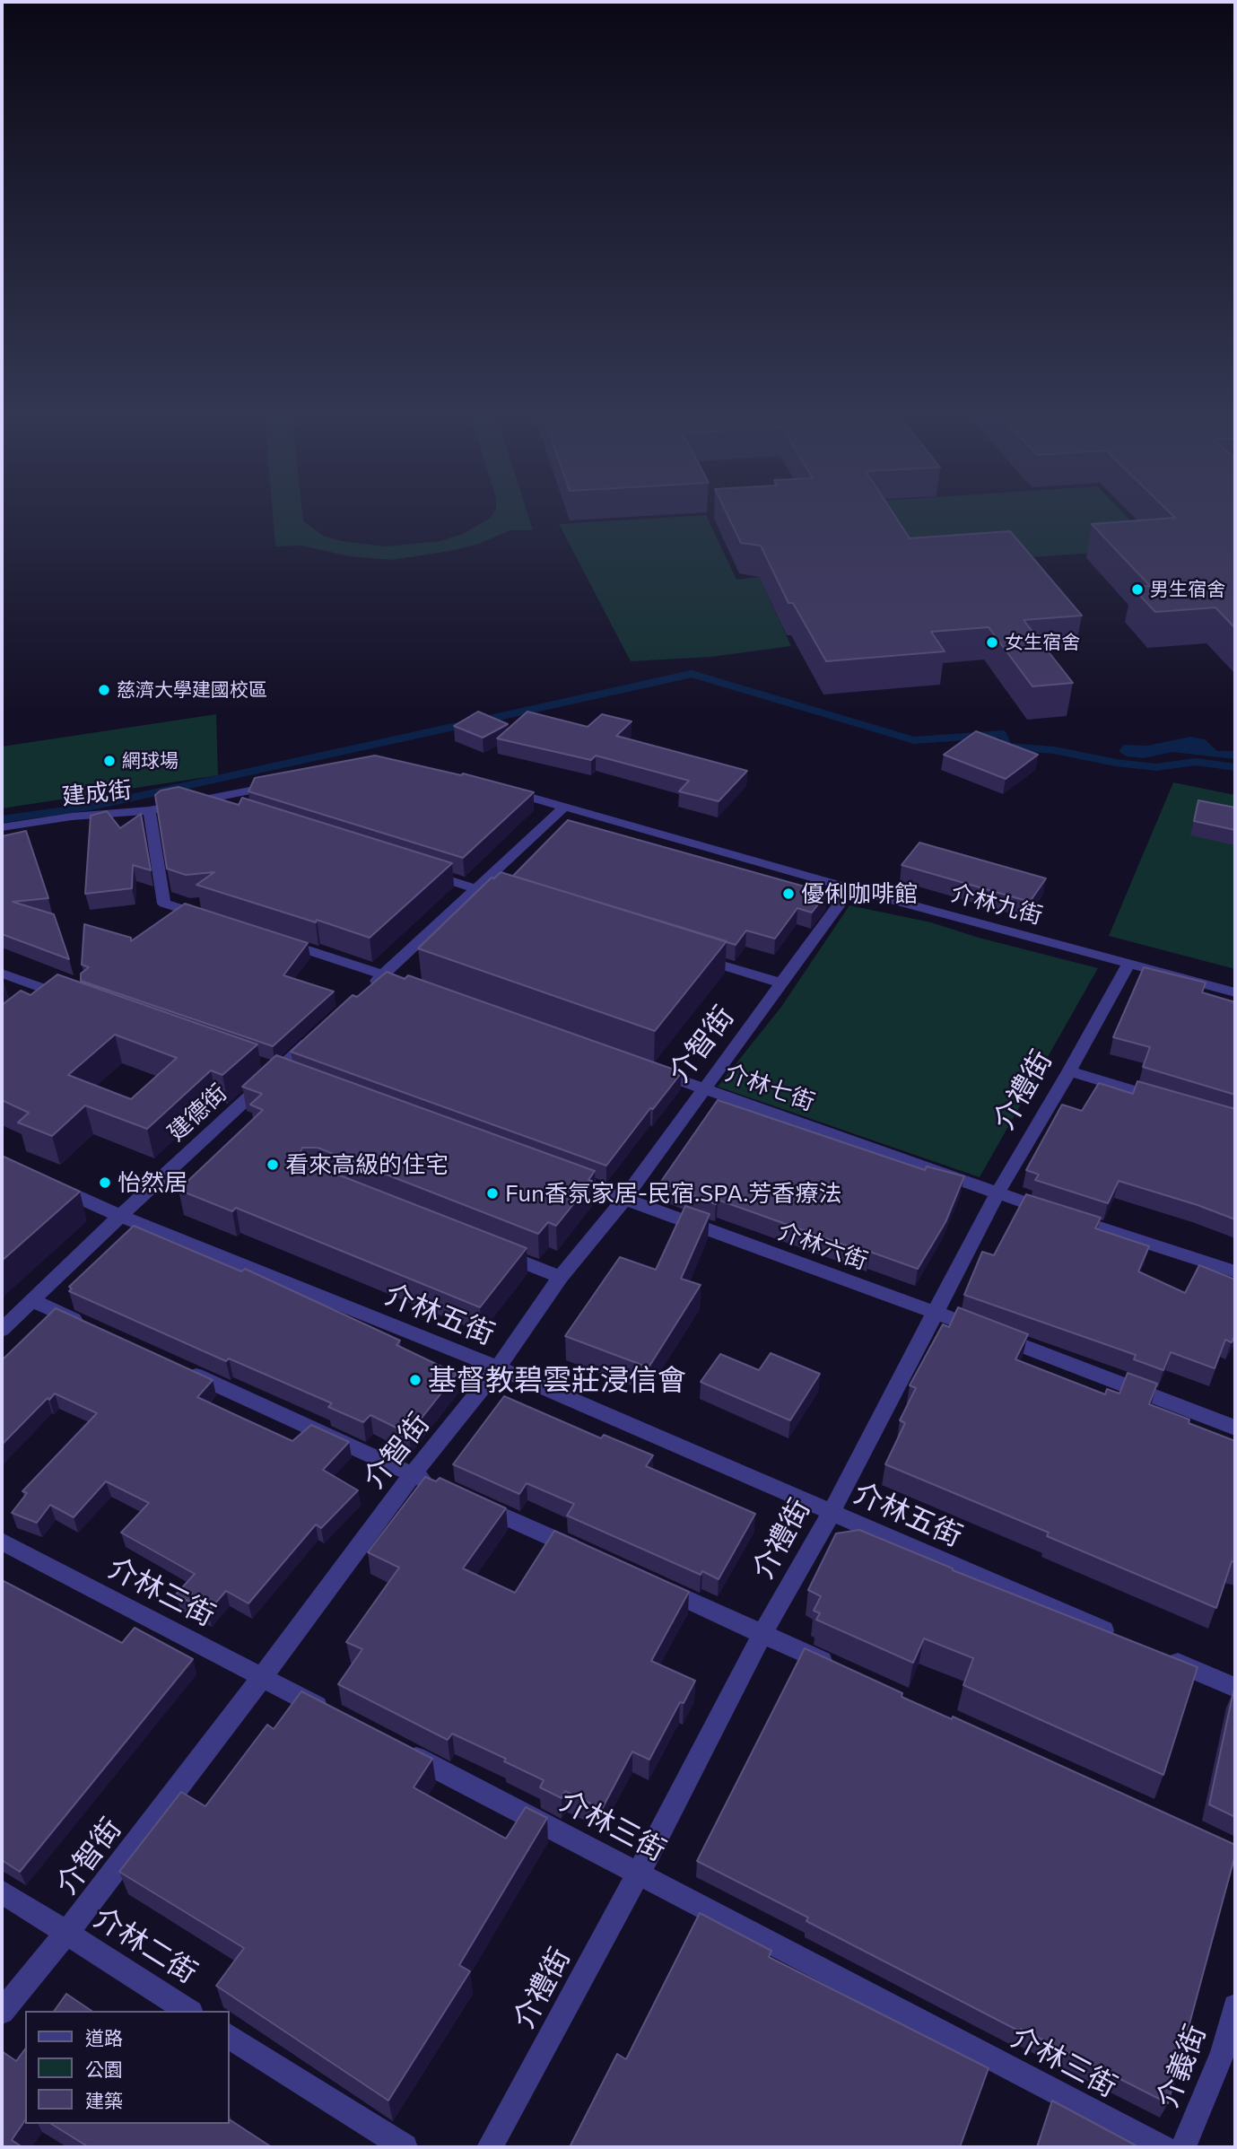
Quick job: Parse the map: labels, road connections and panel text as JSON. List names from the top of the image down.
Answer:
{
  "streets": {
    "street": [
      "建成街",
      "介林九街",
      "介智街",
      "介林七街",
      "介禮街",
      "建德街",
      "介林六街",
      "介林五街",
      "介林三街",
      "介林二街",
      "介義街"
    ]
  },
  "crossings": [
    ["介林九街", "介智街"],
    ["介林九街", "介禮街"],
    ["介智街", "介林七街"],
    ["介智街", "介林六街"],
    ["介智街", "介林五街"],
    ["介智街", "介林三街"],
    ["介智街", "介林二街"],
    ["介林七街", "介禮街"],
    ["介禮街", "介林六街"],
    ["介禮街", "介林五街"],
    ["介禮街", "介林三街"],
    ["建德街", "介林五街"]
  ],
  "places": [
    "男生宿舍",
    "女生宿舍",
    "慈濟大學建國校區",
    "網球場",
    "優俐咖啡館",
    "看來高級的住宅",
    "怡然居",
    "Fun香氛家居-民宿.SPA.芳香療法",
    "基督教碧雲莊浸信會"
  ],
  "legend": ["道路", "公園", "建築"]
}
